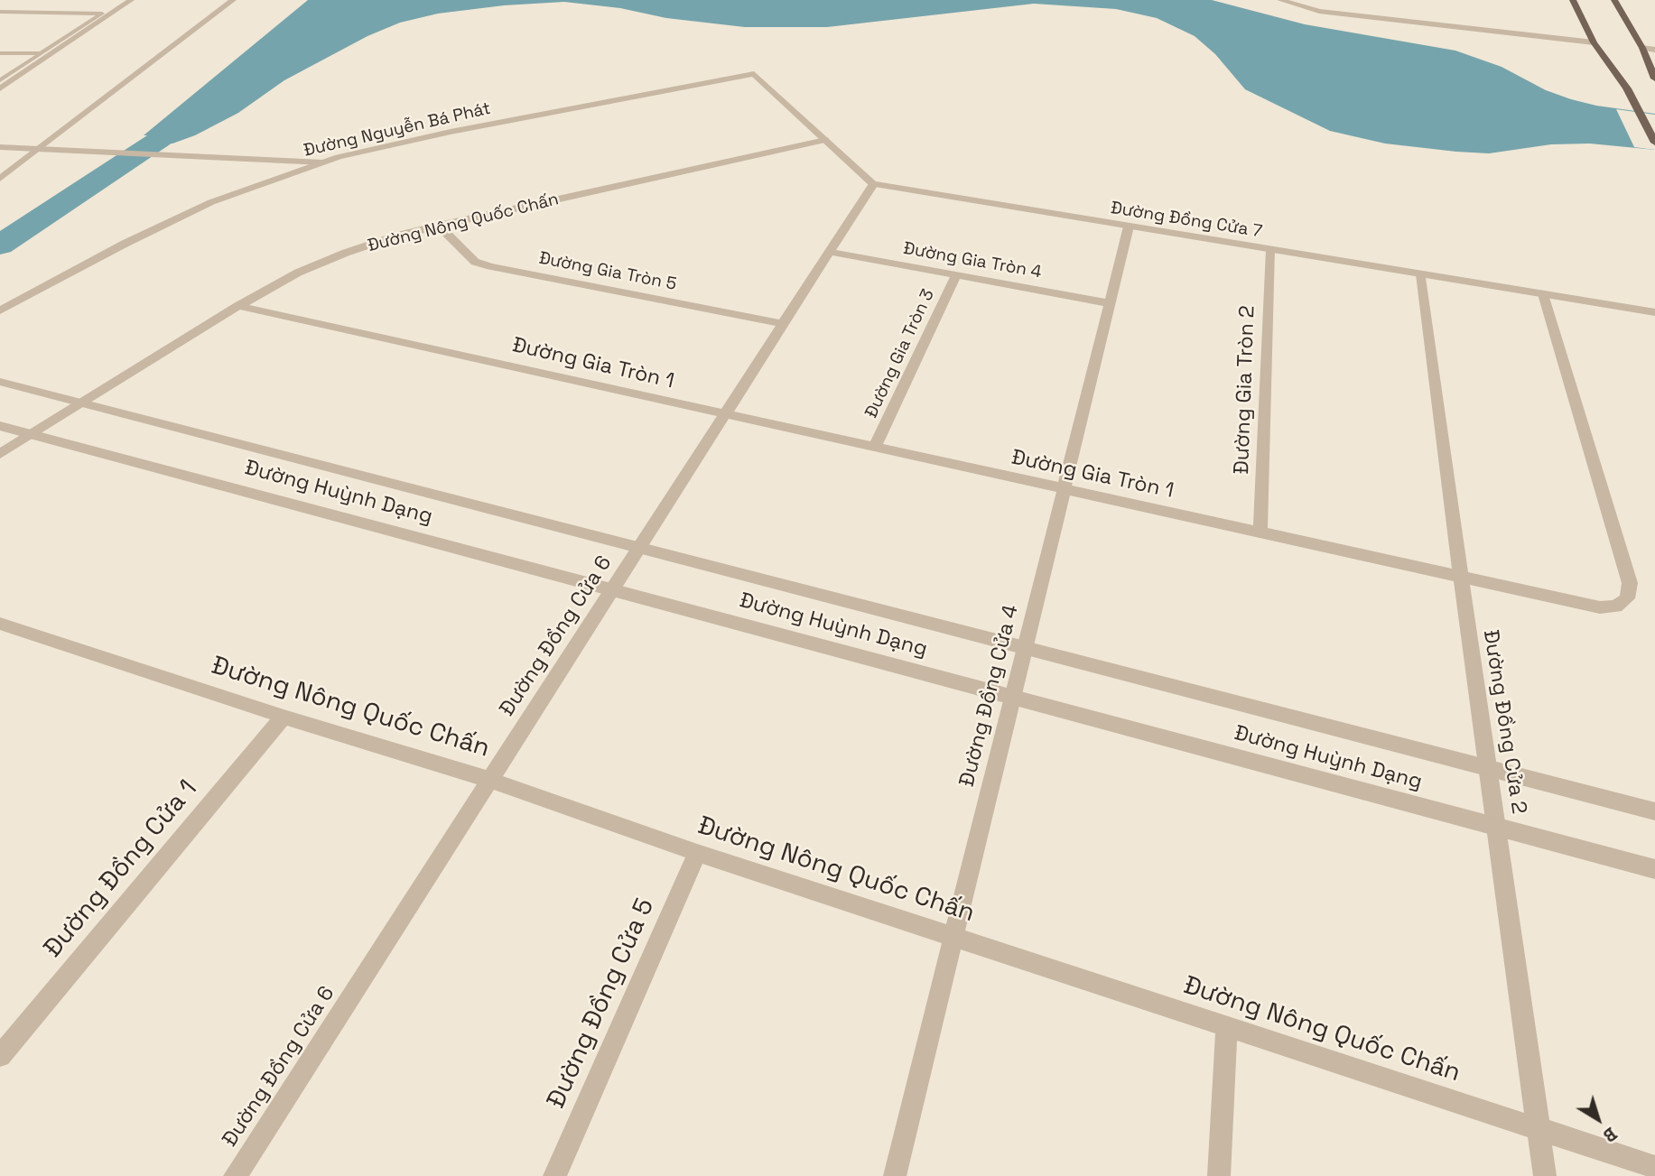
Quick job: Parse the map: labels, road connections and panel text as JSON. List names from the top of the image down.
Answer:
{
  "streets": {
    "street": [
      "Đường Nguyễn Bá Phát",
      "Đường Đồng Cửa 7",
      "Đường Nông Quốc Chấn",
      "Đường Gia Tròn 4",
      "Đường Gia Tròn 5",
      "Đường Gia Tròn 3",
      "Đường Gia Tròn 1",
      "Đường Gia Tròn 2",
      "Đường Huỳnh Dạng",
      "Đường Đồng Cửa 6",
      "Đường Đồng Cửa 4",
      "Đường Đồng Cửa 2",
      "Đường Đồng Cửa 1",
      "Đường Đồng Cửa 5"
    ]
  },
  "crossings": [
    ["Đường Nguyễn Bá Phát", "Đường Nông Quốc Chấn"],
    ["Đường Đồng Cửa 7", "Đường Gia Tròn 1"],
    ["Đường Đồng Cửa 7", "Đường Gia Tròn 2"],
    ["Đường Đồng Cửa 7", "Đường Đồng Cửa 6"],
    ["Đường Đồng Cửa 7", "Đường Đồng Cửa 4"],
    ["Đường Đồng Cửa 7", "Đường Đồng Cửa 2"],
    ["Đường Nông Quốc Chấn", "Đường Gia Tròn 5"],
    ["Đường Nông Quốc Chấn", "Đường Gia Tròn 1"],
    ["Đường Nông Quốc Chấn", "Đường Huỳnh Dạng"],
    ["Đường Nông Quốc Chấn", "Đường Đồng Cửa 6"],
    ["Đường Nông Quốc Chấn", "Đường Đồng Cửa 4"],
    ["Đường Nông Quốc Chấn", "Đường Đồng Cửa 2"],
    ["Đường Nông Quốc Chấn", "Đường Đồng Cửa 1"],
    ["Đường Nông Quốc Chấn", "Đường Đồng Cửa 5"],
    ["Đường Gia Tròn 4", "Đường Gia Tròn 3"],
    ["Đường Gia Tròn 4", "Đường Đồng Cửa 6"],
    ["Đường Gia Tròn 4", "Đường Đồng Cửa 4"],
    ["Đường Gia Tròn 5", "Đường Đồng Cửa 6"],
    ["Đường Gia Tròn 3", "Đường Gia Tròn 1"],
    ["Đường Gia Tròn 1", "Đường Gia Tròn 2"],
    ["Đường Gia Tròn 1", "Đường Đồng Cửa 6"],
    ["Đường Gia Tròn 1", "Đường Đồng Cửa 4"],
    ["Đường Gia Tròn 1", "Đường Đồng Cửa 2"],
    ["Đường Huỳnh Dạng", "Đường Đồng Cửa 6"],
    ["Đường Huỳnh Dạng", "Đường Đồng Cửa 4"],
    ["Đường Huỳnh Dạng", "Đường Đồng Cửa 2"]
  ],
  "north": "bottom right"
}
